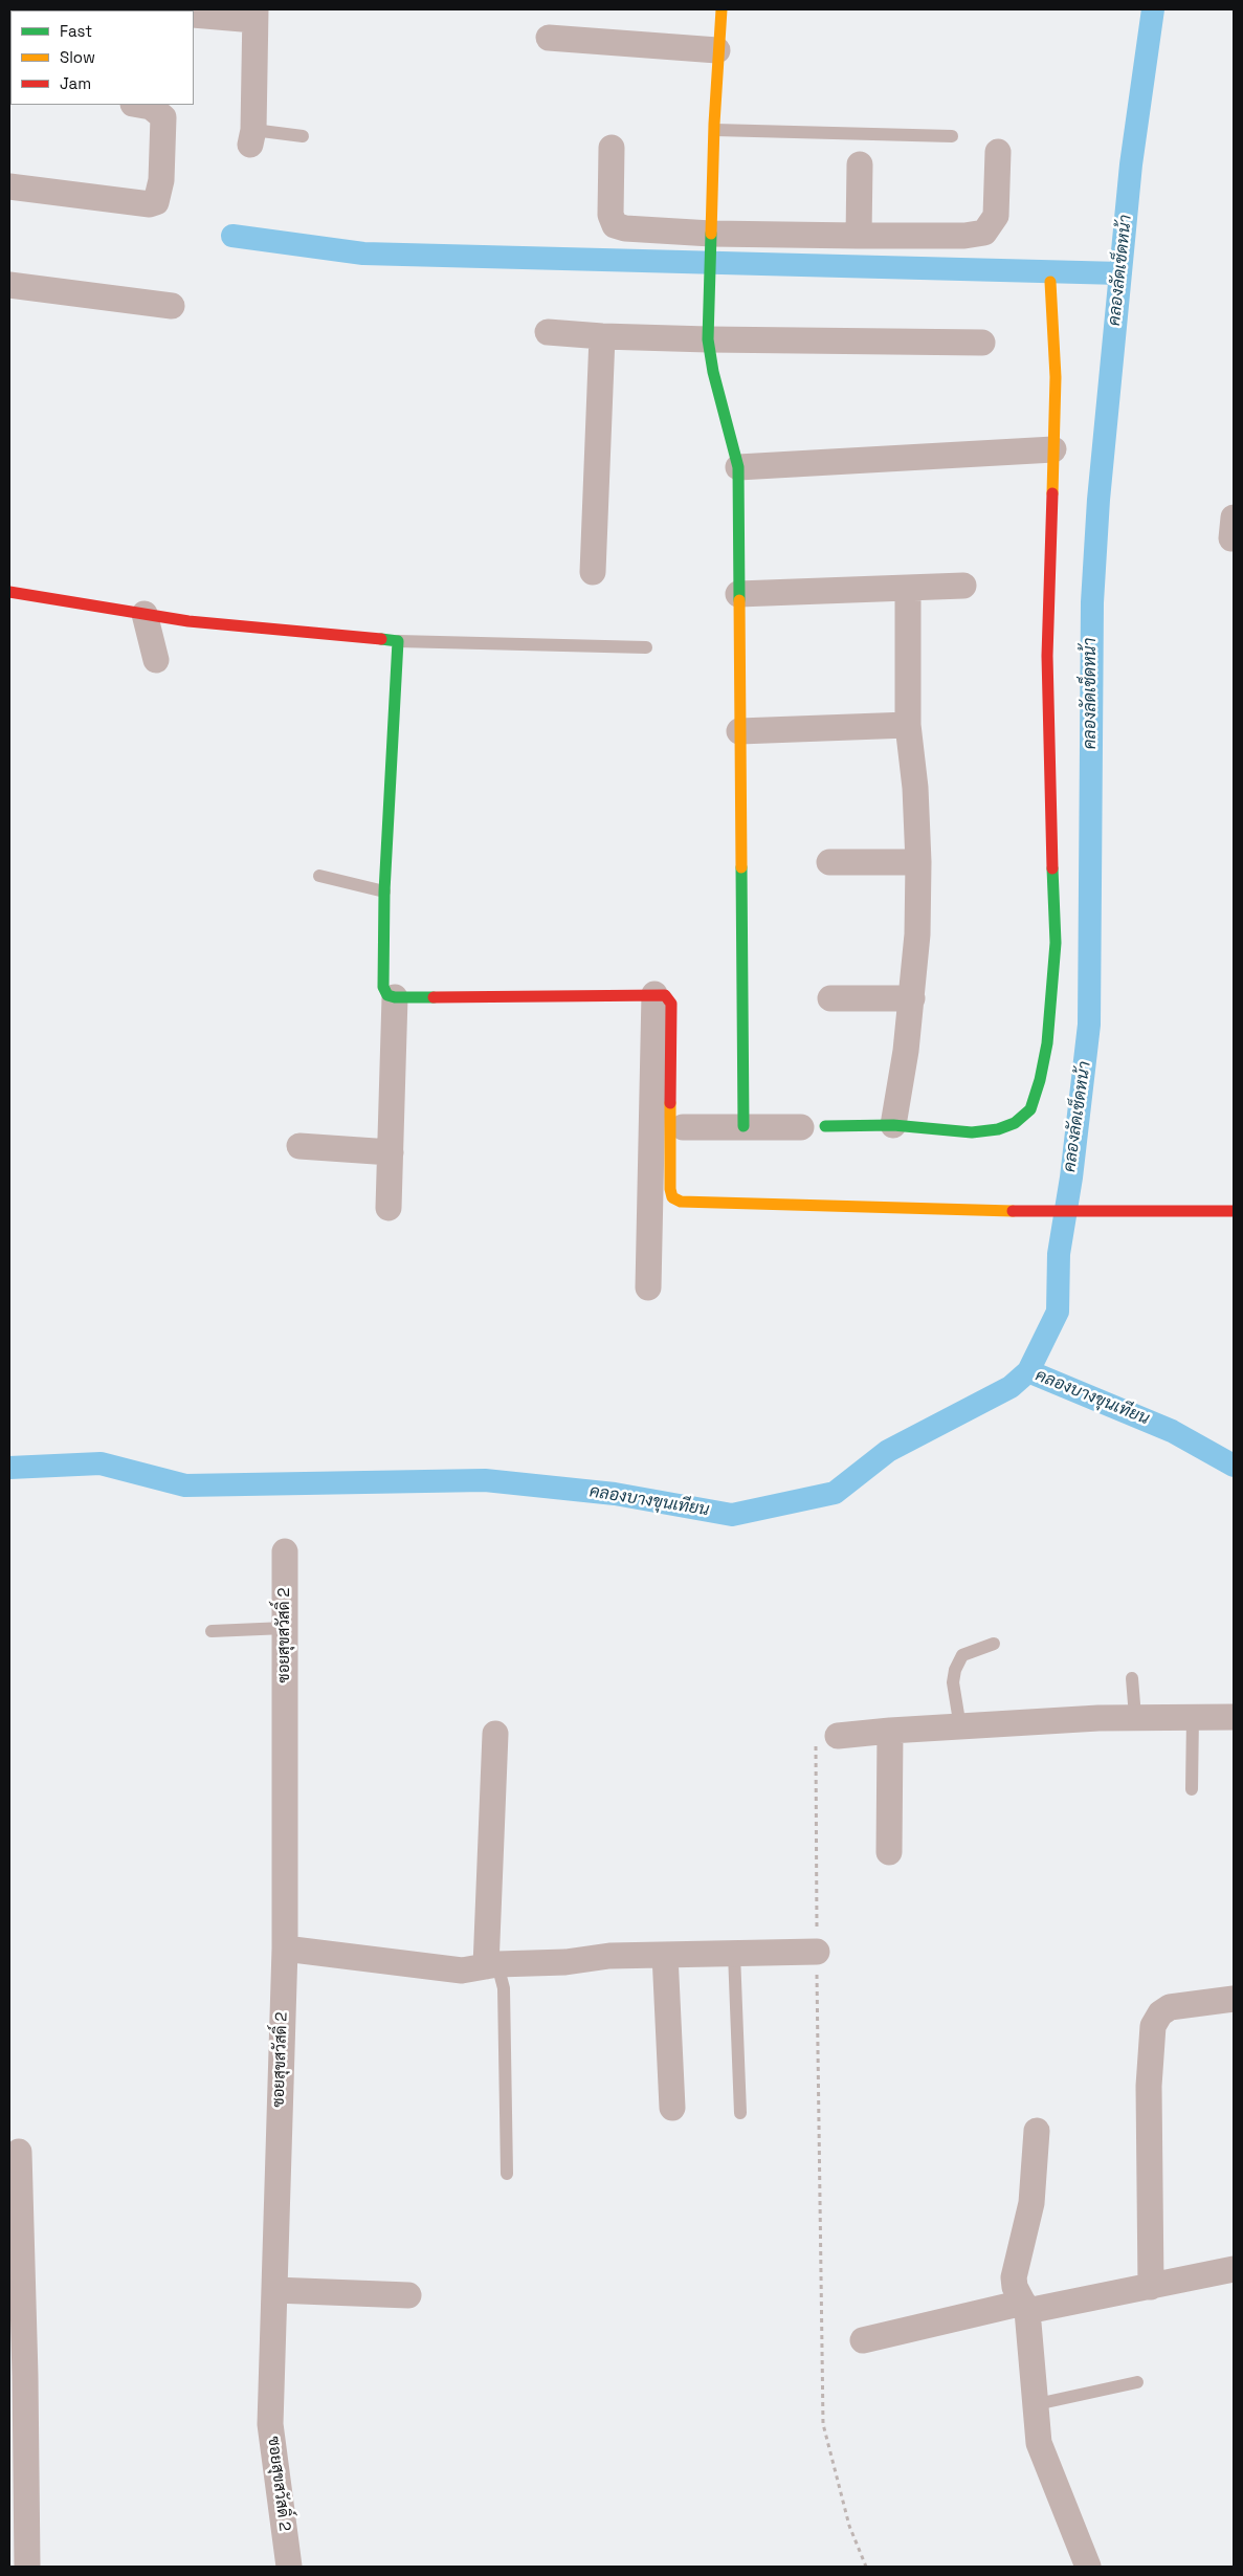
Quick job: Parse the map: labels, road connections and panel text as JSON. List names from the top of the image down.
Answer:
{
  "streets": {
    "street": ["ซอยสุขสวัสดิ์ 2"]
  },
  "water": ["คลองลัดเช็ดหน้า", "คลองบางขุนเทียน"],
  "legend": ["Fast", "Slow", "Jam"]
}
